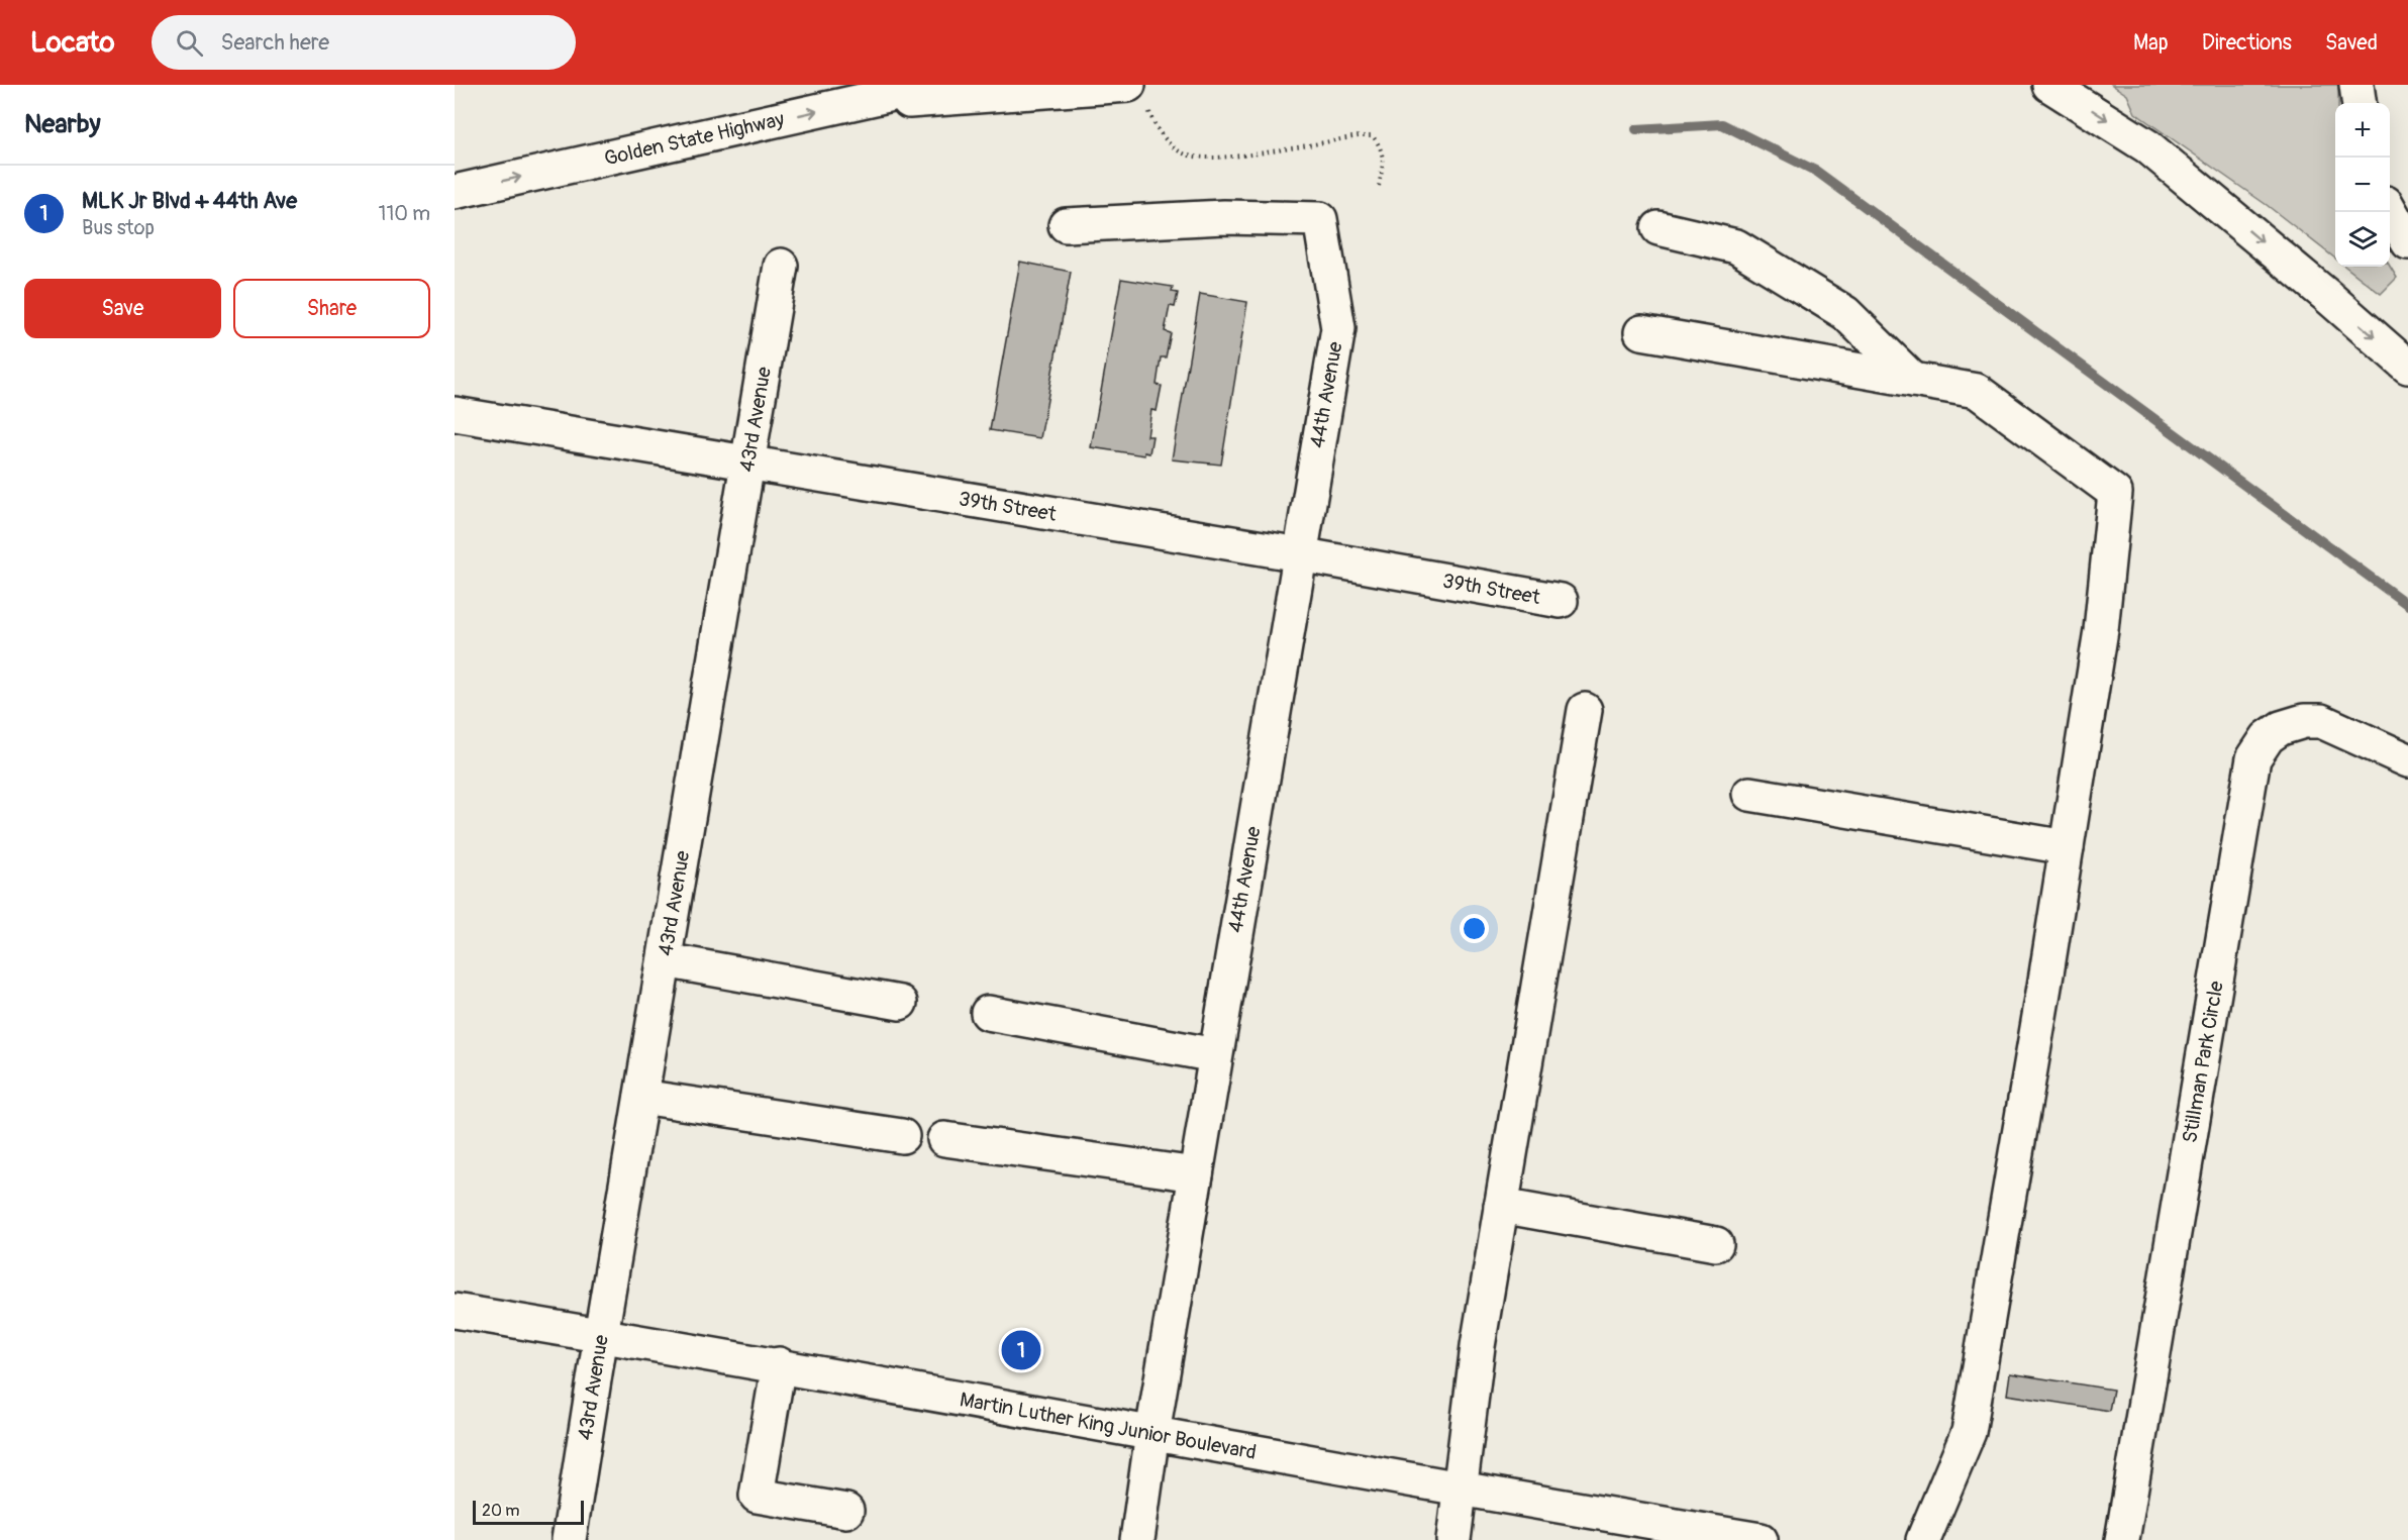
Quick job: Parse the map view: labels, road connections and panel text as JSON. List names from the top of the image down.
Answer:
{
  "streets": {
    "main road": [
      "Golden State Highway",
      "44th Avenue",
      "43rd Avenue",
      "39th Street",
      "Stillman Park Circle",
      "Martin Luther King Junior Boulevard"
    ]
  },
  "crossings": [
    ["44th Avenue", "39th Street"],
    ["44th Avenue", "Martin Luther King Junior Boulevard"],
    ["43rd Avenue", "39th Street"],
    ["43rd Avenue", "Martin Luther King Junior Boulevard"]
  ],
  "one_way": ["Golden State Highway"],
  "scale_bar": "20 m",
  "page": {
    "header": "Locato",
    "search": "Search here",
    "nav": ["Map", "Directions", "Saved"],
    "heading": "Nearby",
    "map_buttons": ["+", "−"],
    "list": [
      {
        "mark": "1",
        "name": "MLK Jr Blvd + 44th Ave",
        "note": "Bus stop",
        "value": "110 m"
      }
    ],
    "buttons": ["Save", "Share"],
    "pins": "1",
    "scale": "20 m"
  }
}
